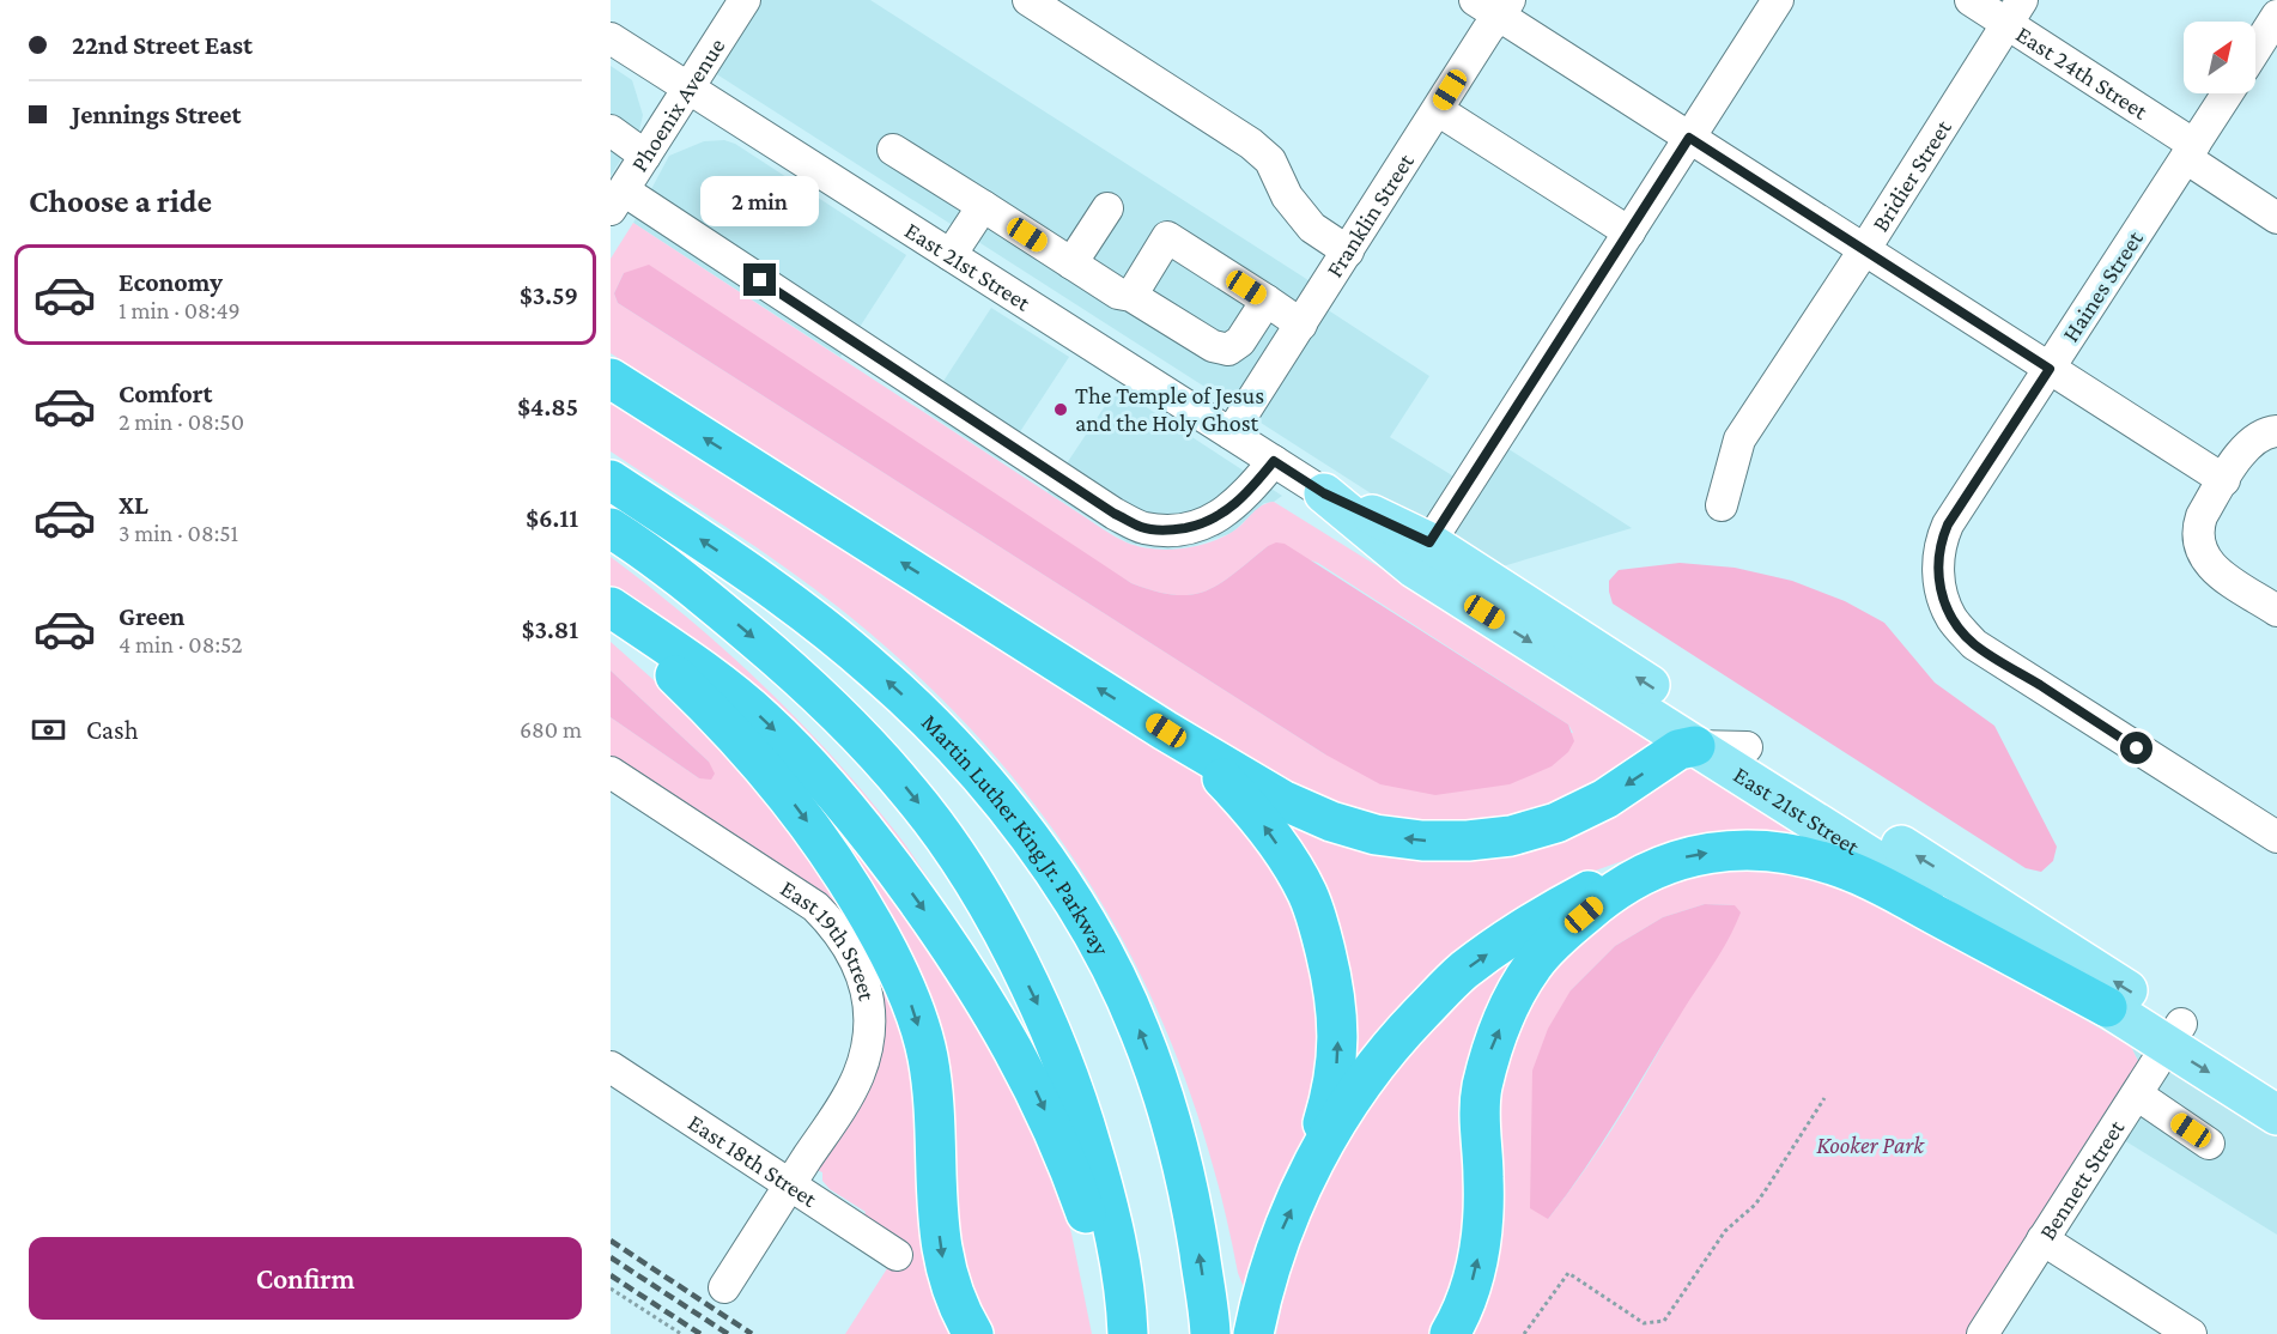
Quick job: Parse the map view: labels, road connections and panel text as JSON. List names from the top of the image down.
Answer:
{
  "streets": {
    "highway": ["Martin Luther King Jr. Parkway"],
    "main road": ["East 21st Street"],
    "street": [
      "East 24th Street",
      "Phoenix Avenue",
      "Bridier Street",
      "Franklin Street",
      "Haines Street",
      "East 19th Street",
      "East 18th Street",
      "Bennett Street"
    ]
  },
  "crossings": [
    ["East 24th Street", "Bridier Street"],
    ["East 24th Street", "Haines Street"],
    ["Phoenix Avenue", "East 21st Street"],
    ["Franklin Street", "East 21st Street"],
    ["East 21st Street", "Bennett Street"],
    ["East 19th Street", "East 18th Street"]
  ],
  "parks": ["Kooker Park"],
  "places": ["The Temple of Jesus and the Holy Ghost"],
  "north": "top right",
  "page": {
    "banner": ["22nd Street East", "Jennings Street"],
    "heading": "Choose a ride",
    "bubble": "2 min",
    "list": [
      {
        "name": "Economy",
        "note": "1 min · 08:49",
        "value": "$3.59"
      },
      {
        "name": "Comfort",
        "note": "2 min · 08:50",
        "value": "$4.85"
      },
      {
        "name": "XL",
        "note": "3 min · 08:51",
        "value": "$6.11"
      },
      {
        "name": "Green",
        "note": "4 min · 08:52",
        "value": "$3.81"
      }
    ],
    "pay": ["Cash", "680 m"],
    "buttons": "Confirm"
  }
}
